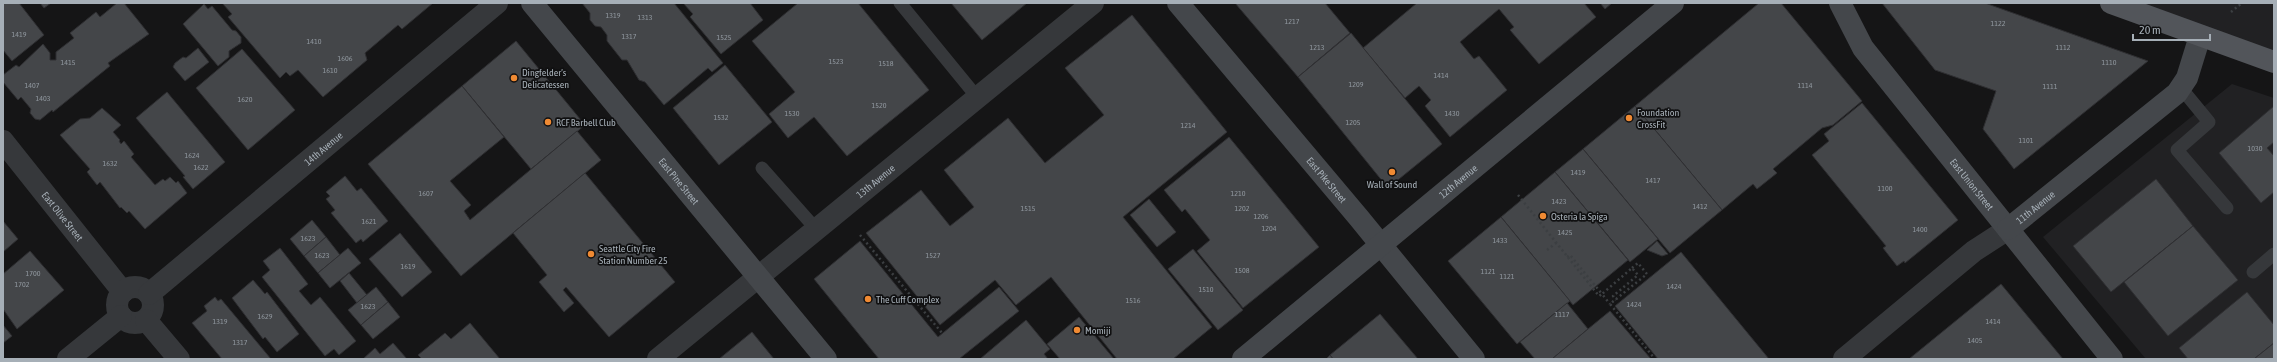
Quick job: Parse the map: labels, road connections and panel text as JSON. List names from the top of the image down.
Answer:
{
  "streets": {
    "street": [
      "14th Avenue",
      "13th Avenue",
      "East Pike Street",
      "12th Avenue",
      "East Pine Street",
      "East Union Street",
      "11th Avenue",
      "East Olive Street"
    ]
  },
  "crossings": [
    ["14th Avenue", "East Olive Street"],
    ["13th Avenue", "East Pine Street"],
    ["East Pike Street", "12th Avenue"],
    ["East Union Street", "11th Avenue"]
  ],
  "places": [
    "Dingfelder’s Delicatessen",
    "Foundation CrossFit",
    "RCF Barbell Club",
    "Wall of Sound",
    "Osteria la Spiga",
    "Seattle City Fire Station Number 25",
    "The Cuff Complex",
    "Momiji"
  ],
  "house_numbers": [
    "1319",
    "1313",
    "1217",
    "1122",
    "1419",
    "1317",
    "1525",
    "1410",
    "1213",
    "1112",
    "1606",
    "1523",
    "1415",
    "1110",
    "1518",
    "1610",
    "1414",
    "1209",
    "1407",
    "1114",
    "1111",
    "1403",
    "1620",
    "1520",
    "1530",
    "1430",
    "1532",
    "1205",
    "1214",
    "1101",
    "1030",
    "1624",
    "1632",
    "1622",
    "1419",
    "1417",
    "1100",
    "1607",
    "1210",
    "1423",
    "1412",
    "1515",
    "1202",
    "1206",
    "1621",
    "1204",
    "1400",
    "1425",
    "1623",
    "1433",
    "1623",
    "1527",
    "1619",
    "1508",
    "1121",
    "1700",
    "1121",
    "1702",
    "1424",
    "1510",
    "1516",
    "1424",
    "1623",
    "1117",
    "1629",
    "1319",
    "1414",
    "1405",
    "1317"
  ],
  "scale_bar": "20 m"
}
